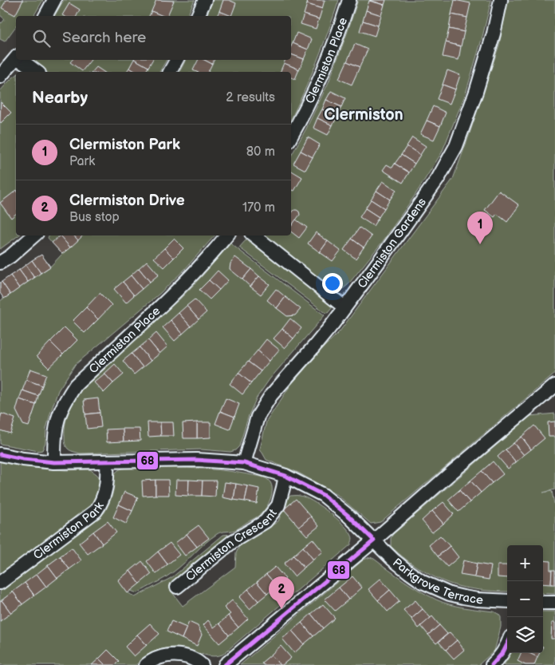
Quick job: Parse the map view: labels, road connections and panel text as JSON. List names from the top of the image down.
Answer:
{
  "streets": {
    "street": [
      "Clermiston Place",
      "Clermiston Gardens",
      "Clermiston Park",
      "Clermiston Crescent",
      "Parkgrove Terrace"
    ]
  },
  "districts": ["Clermiston"],
  "lines": ["transit line 68"],
  "page": {
    "search": "Search here",
    "heading": ["Nearby", "2 results"],
    "list": [
      {
        "mark": "1",
        "name": "Clermiston Park",
        "note": "Park",
        "value": "80 m"
      },
      {
        "mark": "2",
        "name": "Clermiston Drive",
        "note": "Bus stop",
        "value": "170 m"
      }
    ],
    "pins": ["1", "2"],
    "map_buttons": ["+", "−"]
  }
}
